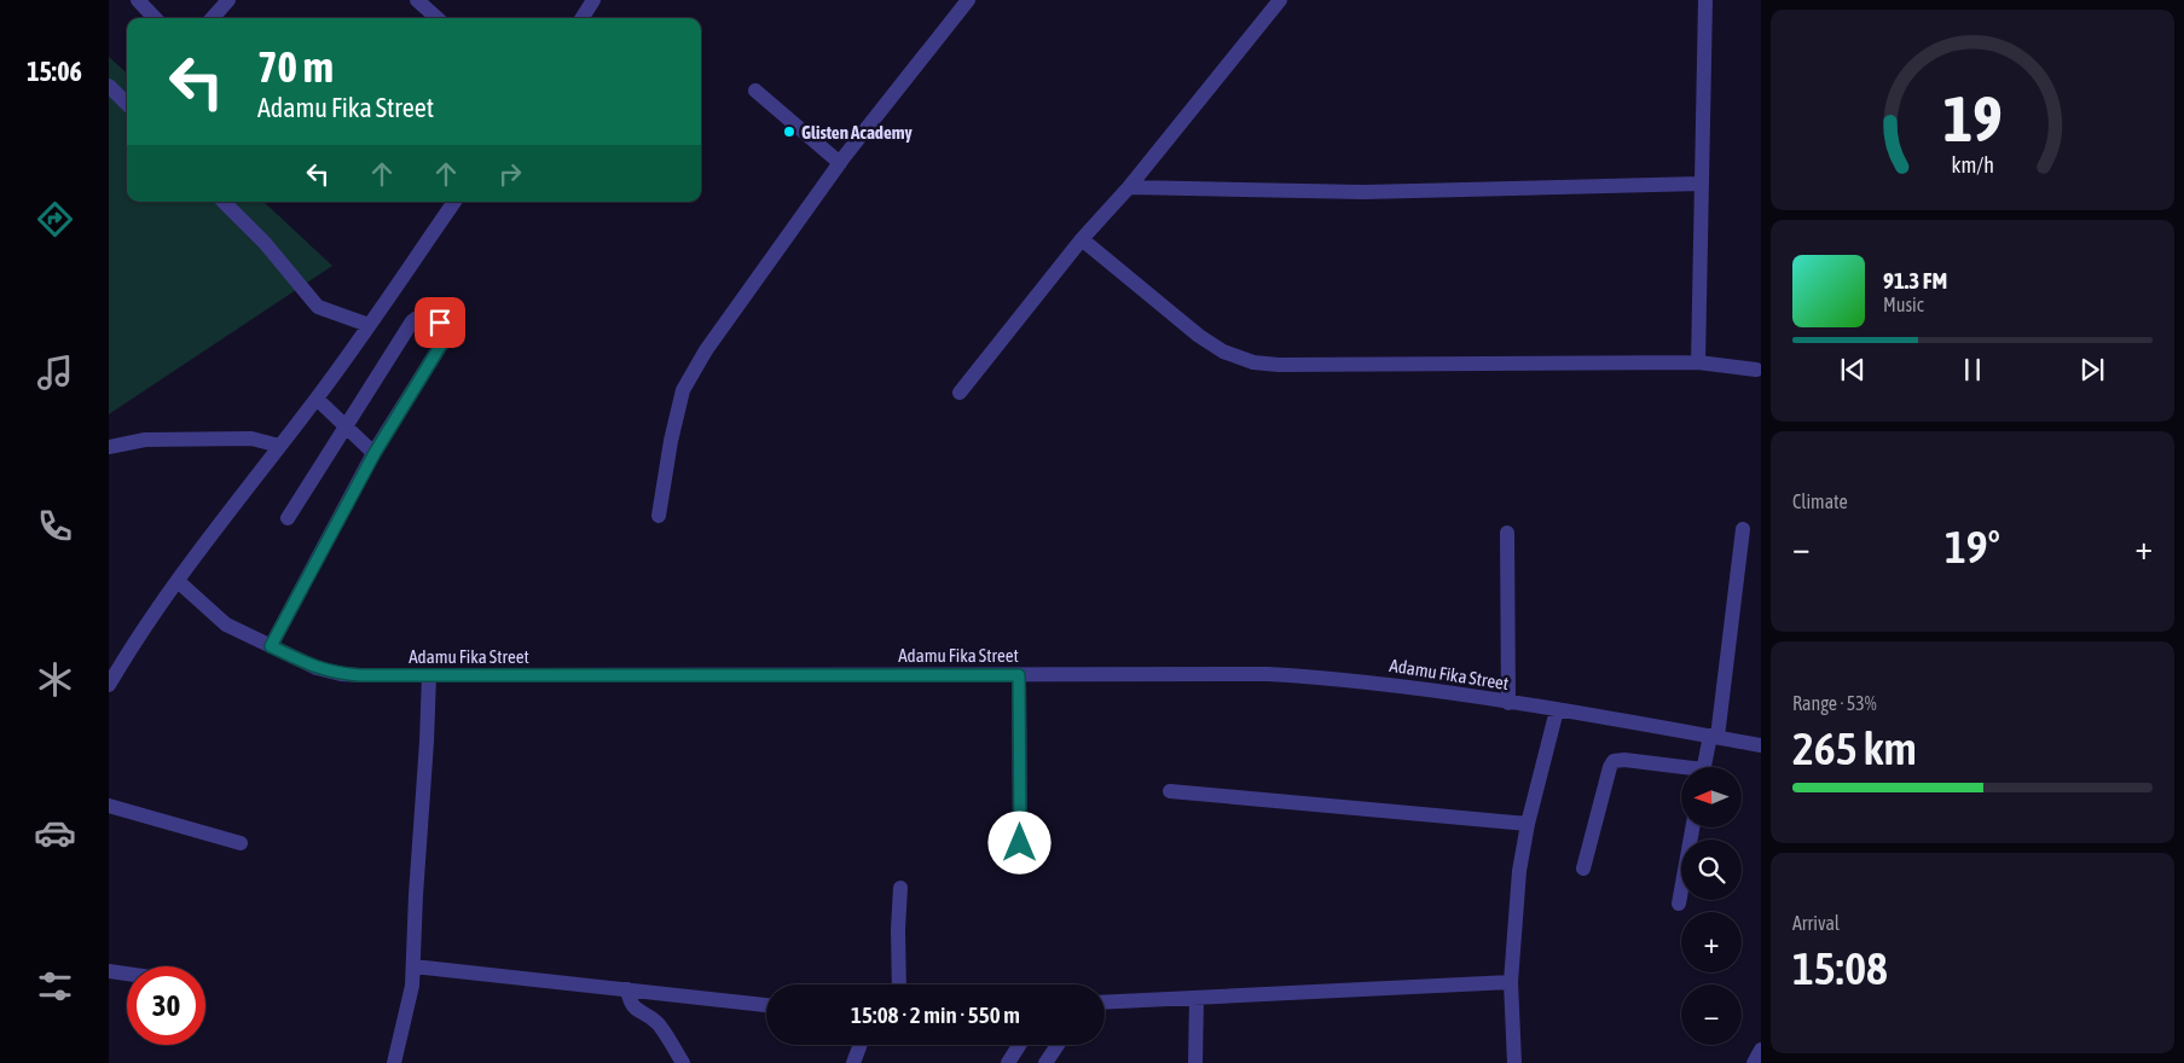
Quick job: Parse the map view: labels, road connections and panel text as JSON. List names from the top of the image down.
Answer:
{
  "streets": {
    "street": ["Adamu Fika Street"]
  },
  "places": ["Glisten Academy"],
  "north": "left",
  "page": {
    "tabs": "15:06",
    "turn": ["70 m", "Adamu Fika Street"],
    "song": ["91.3 FM", "Music"],
    "tile": [
      "Climate",
      ["Range · 53%", "265 km"],
      ["Arrival", "15:08"]
    ],
    "heat": ["−", "19°", "+"],
    "map_buttons": ["+", "−"],
    "limit": "30",
    "trip": "15:08 · 2 min · 550 m",
    "gauge": ["19", "km/h"]
  }
}
